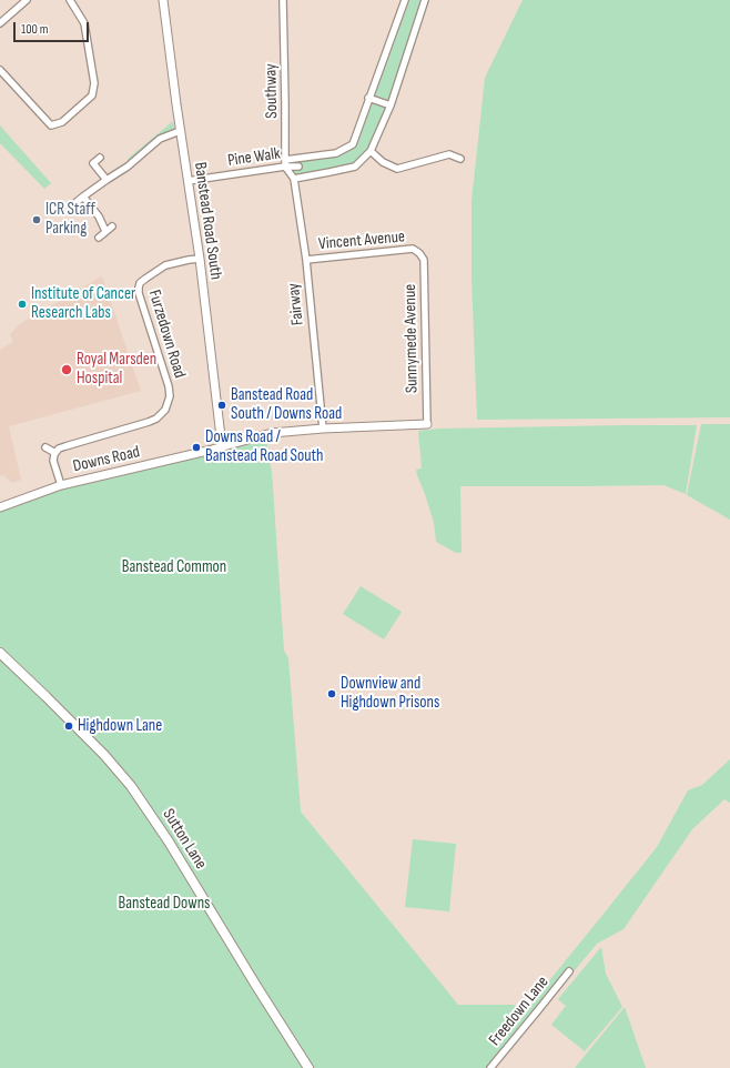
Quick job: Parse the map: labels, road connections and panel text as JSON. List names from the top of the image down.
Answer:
{
  "streets": {
    "main road": ["Sutton Lane"],
    "street": [
      "Southway",
      "Pine Walk",
      "Banstead Road South",
      "Vincent Avenue",
      "Fairway",
      "Furzedown Road",
      "Sunnymede Avenue",
      "Downs Road",
      "Freedown Lane"
    ]
  },
  "crossings": [
    ["Southway", "Pine Walk"],
    ["Pine Walk", "Banstead Road South"],
    ["Pine Walk", "Fairway"],
    ["Banstead Road South", "Furzedown Road"],
    ["Banstead Road South", "Downs Road"],
    ["Vincent Avenue", "Fairway"],
    ["Vincent Avenue", "Sunnymede Avenue"],
    ["Fairway", "Downs Road"],
    ["Sunnymede Avenue", "Downs Road"]
  ],
  "parks": ["Banstead Common", "Banstead Downs"],
  "places": [
    "ICR Staff Parking",
    "Institute of Cancer Research Labs",
    "Royal Marsden Hospital",
    "Banstead Road South / Downs Road",
    "Downs Road / Banstead Road South",
    "Downview and Highdown Prisons",
    "Highdown Lane"
  ],
  "scale_bar": "100 m"
}
